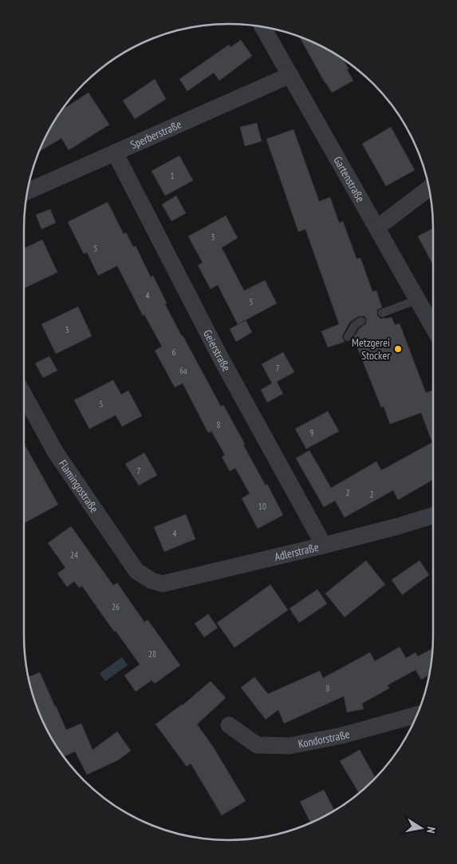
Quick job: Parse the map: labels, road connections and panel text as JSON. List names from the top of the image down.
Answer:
{
  "streets": {
    "street": [
      "Sperberstraße",
      "Gartenstraße",
      "Geierstraße",
      "Flamingostraße",
      "Adlerstraße",
      "Kondorstraße"
    ]
  },
  "crossings": [
    ["Sperberstraße", "Gartenstraße"],
    ["Sperberstraße", "Geierstraße"],
    ["Geierstraße", "Adlerstraße"],
    ["Flamingostraße", "Adlerstraße"]
  ],
  "places": ["Metzgerei Stocker"],
  "house_numbers": [
    "1",
    "3",
    "5",
    "4",
    "5",
    "3",
    "6",
    "7",
    "6a",
    "5",
    "8",
    "9",
    "7",
    "2",
    "2",
    "10",
    "4",
    "24",
    "26",
    "28",
    "8"
  ],
  "north": "right"
}
